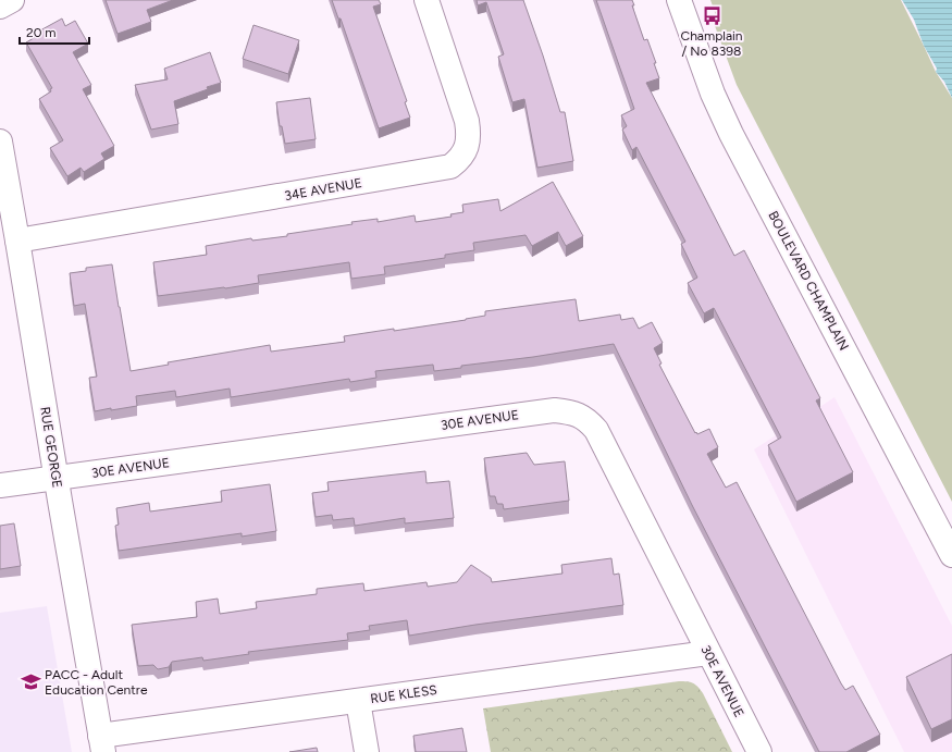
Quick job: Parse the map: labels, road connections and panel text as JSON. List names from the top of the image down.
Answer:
{
  "streets": {
    "street": [
      "34E AVENUE",
      "BOULEVARD CHAMPLAIN",
      "30E AVENUE",
      "RUE GEORGE",
      "RUE KLESS"
    ]
  },
  "crossings": [
    ["34E AVENUE", "RUE GEORGE"],
    ["30E AVENUE", "RUE GEORGE"],
    ["30E AVENUE", "RUE KLESS"],
    ["RUE GEORGE", "RUE KLESS"]
  ],
  "places": {
    "bus stop": ["Champlain / No 8398"],
    "school or university": ["PACC - Adult Education Centre"]
  },
  "scale_bar": "20 m"
}
